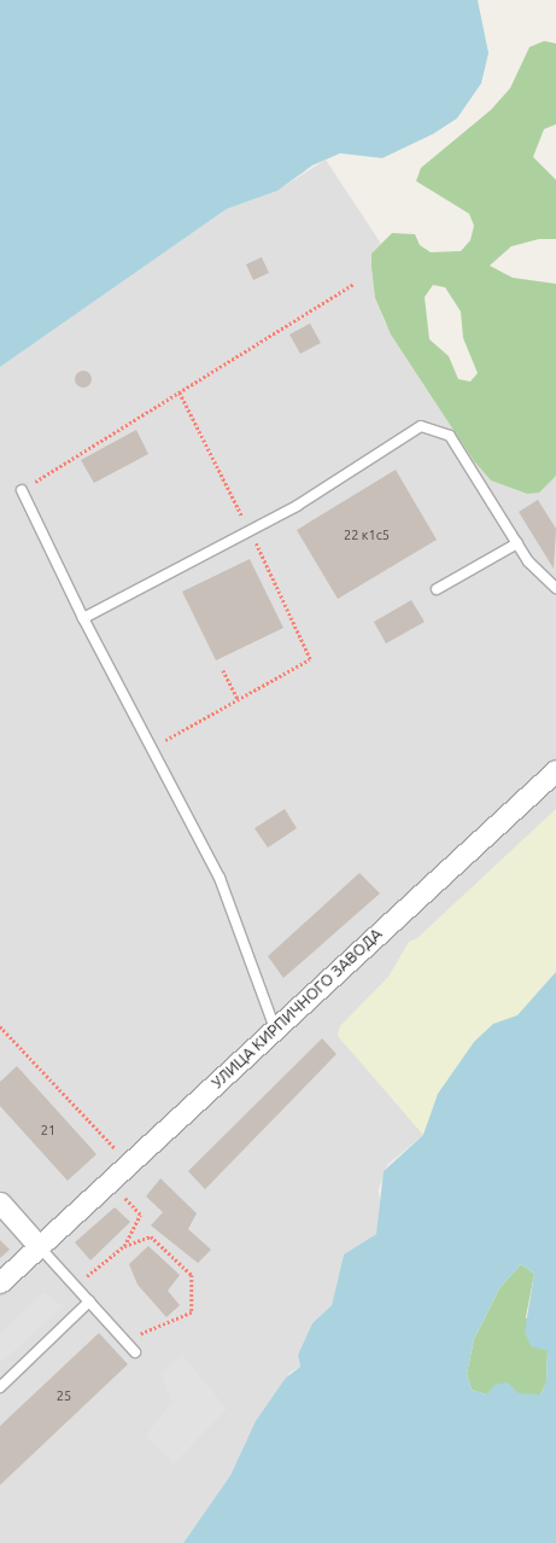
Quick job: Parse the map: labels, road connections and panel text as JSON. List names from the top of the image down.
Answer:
{
  "streets": {
    "street": ["УЛИЦА КИРПИЧНОГО ЗАВОДА"]
  },
  "house_numbers": ["22 к1с5", "21", "25"]
}
